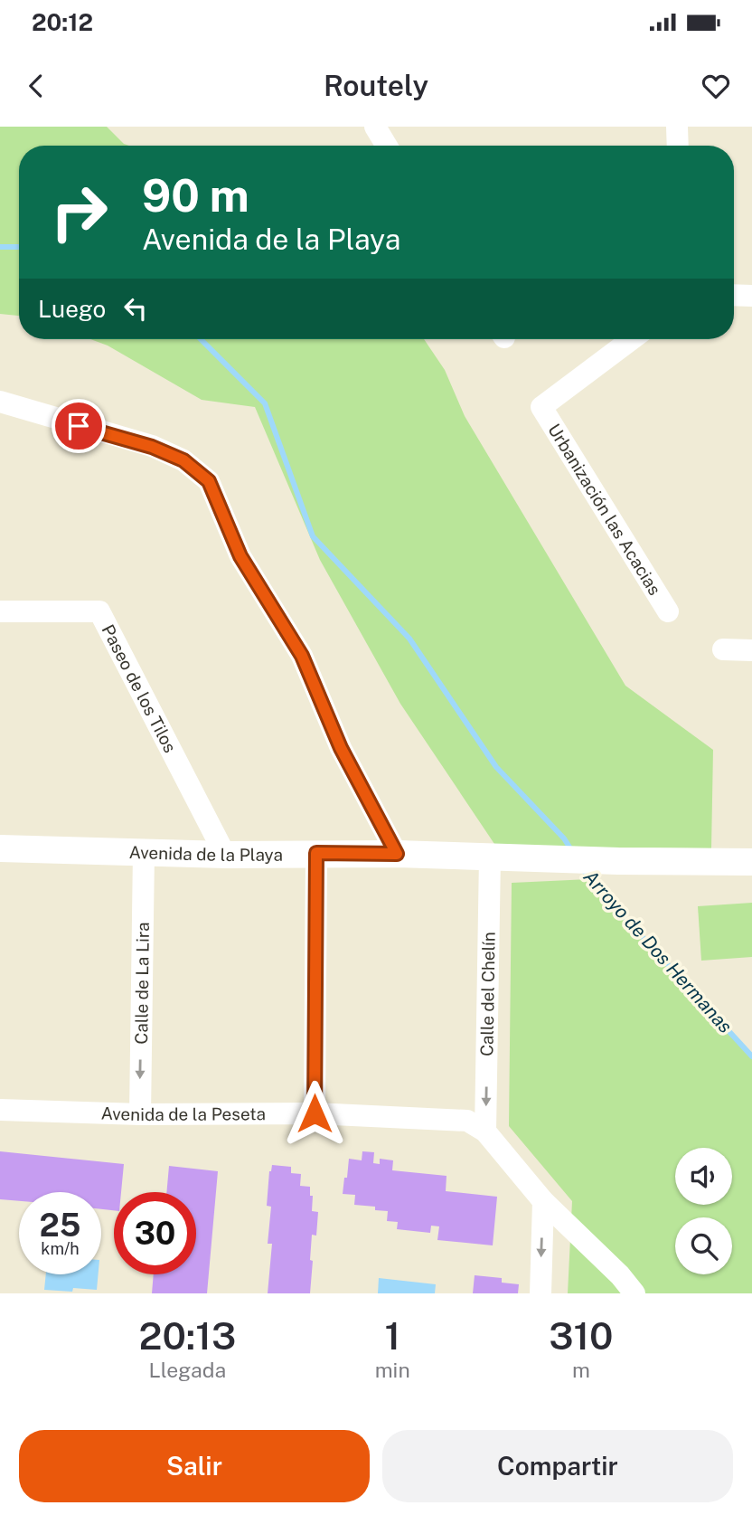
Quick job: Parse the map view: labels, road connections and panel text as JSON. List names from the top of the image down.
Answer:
{
  "streets": {
    "street": [
      "Urbanización las Acacias",
      "Paseo de los Tilos",
      "Avenida de la Playa",
      "Calle de La Lira",
      "Calle del Chelín",
      "Avenida de la Peseta"
    ]
  },
  "crossings": [
    ["Paseo de los Tilos", "Avenida de la Playa"],
    ["Avenida de la Playa", "Calle de La Lira"],
    ["Avenida de la Playa", "Calle del Chelín"],
    ["Calle de La Lira", "Avenida de la Peseta"],
    ["Calle del Chelín", "Avenida de la Peseta"]
  ],
  "water": ["Arroyo de Dos Hermanas"],
  "page": {
    "status": "20:12",
    "header": "Routely",
    "turn": ["90 m", "Avenida de la Playa"],
    "then": "Luego",
    "speed": "25 km/h",
    "limit": "30",
    "eta": [
      "20:13",
      "Llegada",
      "1",
      "min",
      "310",
      "m"
    ],
    "buttons": ["Salir", "Compartir"]
  }
}
